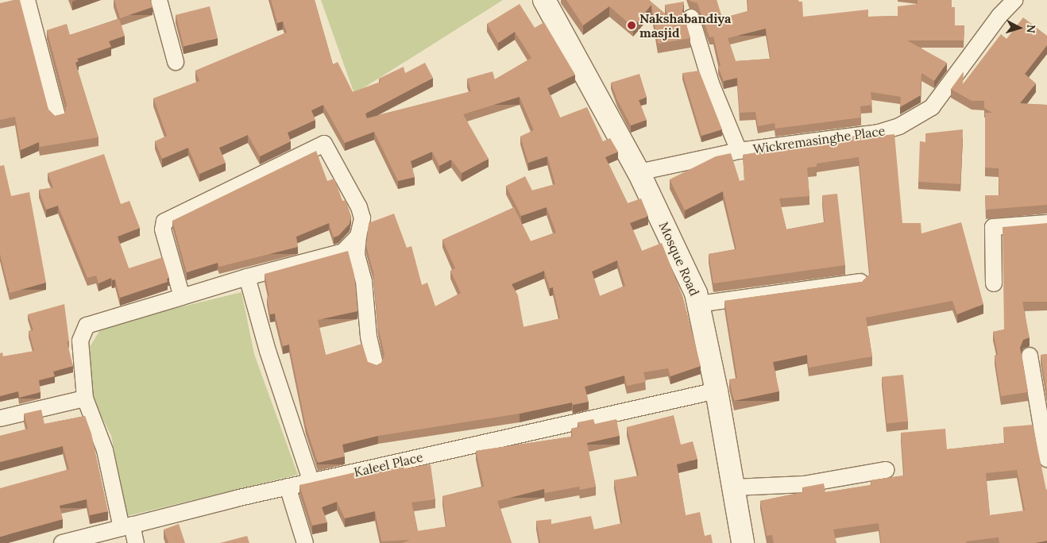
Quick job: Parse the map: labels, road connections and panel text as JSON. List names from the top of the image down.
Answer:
{
  "streets": {
    "street": ["Wickremasinghe Place", "Mosque Road", "Kaleel Place"]
  },
  "crossings": [
    ["Wickremasinghe Place", "Mosque Road"],
    ["Mosque Road", "Kaleel Place"]
  ],
  "places": ["Nakshabandiya masjid"],
  "north": "right"
}
